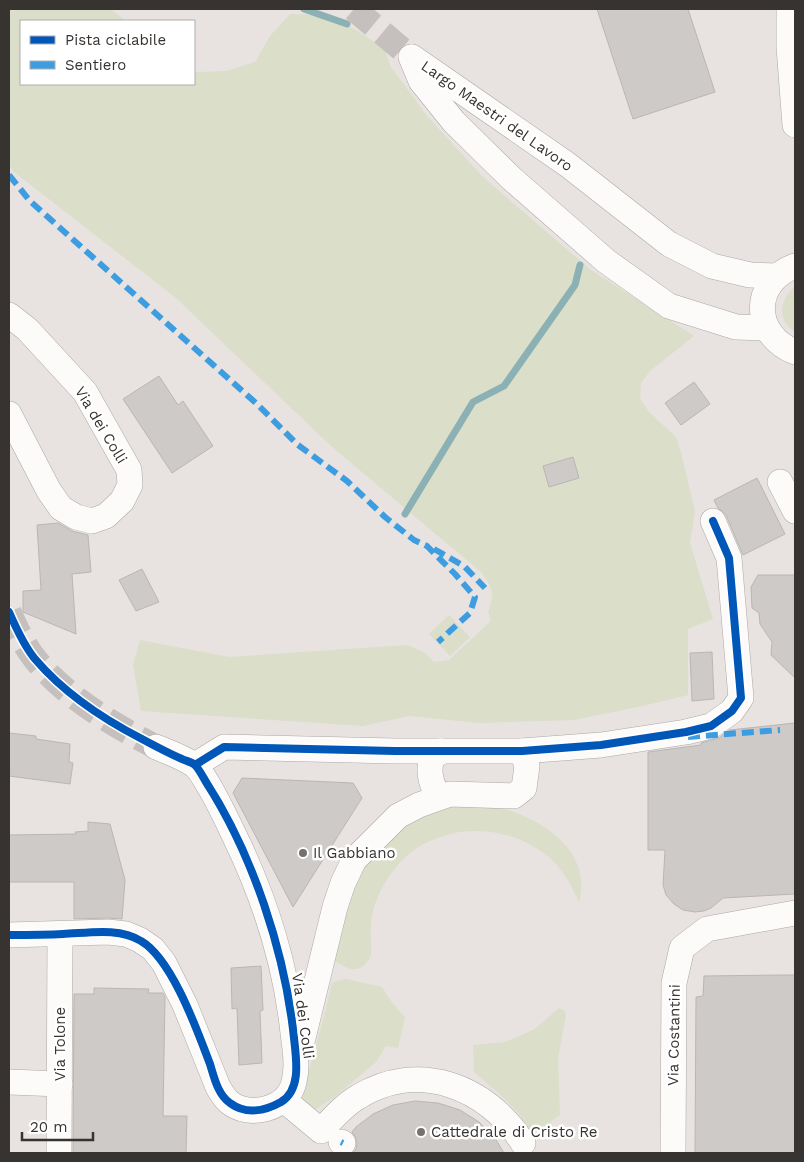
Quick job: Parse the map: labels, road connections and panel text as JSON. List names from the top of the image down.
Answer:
{
  "streets": {
    "street": [
      "Largo Maestri del Lavoro",
      "Via dei Colli",
      "Via Costantini",
      "Via Tolone"
    ]
  },
  "places": ["Il Gabbiano", "Cattedrale di Cristo Re"],
  "legend": ["Pista ciclabile", "Sentiero"],
  "scale_bar": "20 m"
}
